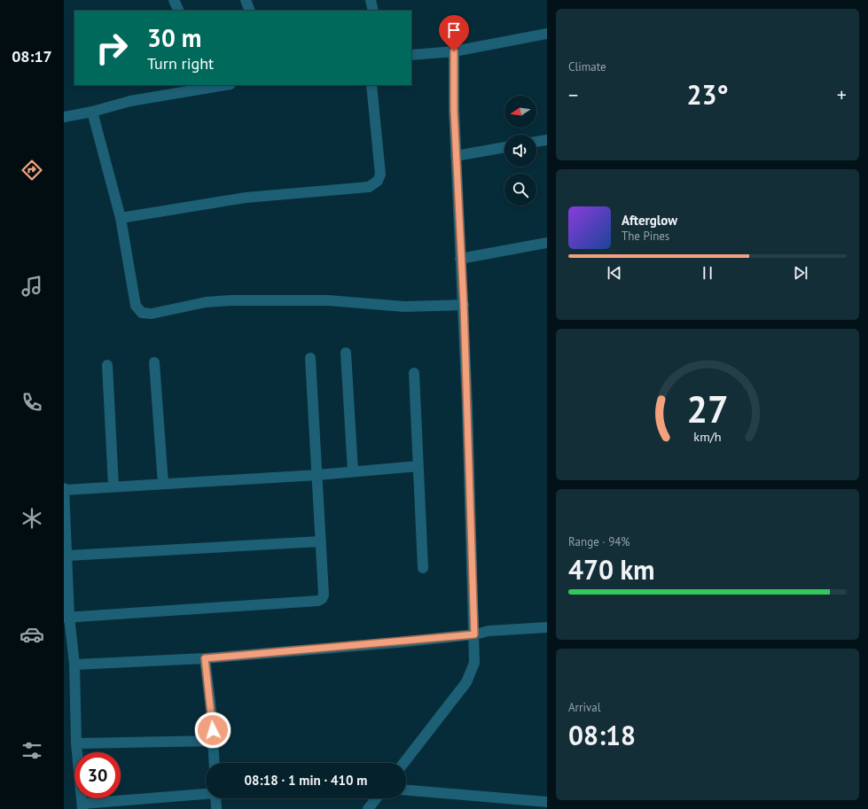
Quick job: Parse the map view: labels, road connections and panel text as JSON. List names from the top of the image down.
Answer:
{
  "north": "left",
  "page": {
    "tabs": "08:17",
    "tile": [
      "Climate",
      ["Range · 94%", "470 km"],
      ["Arrival", "08:18"]
    ],
    "turn": ["30 m", "Turn right"],
    "heat": ["−", "23°", "+"],
    "song": ["Afterglow", "The Pines"],
    "limit": "30",
    "trip": "08:18 · 1 min · 410 m",
    "gauge": ["27", "km/h"]
  }
}
